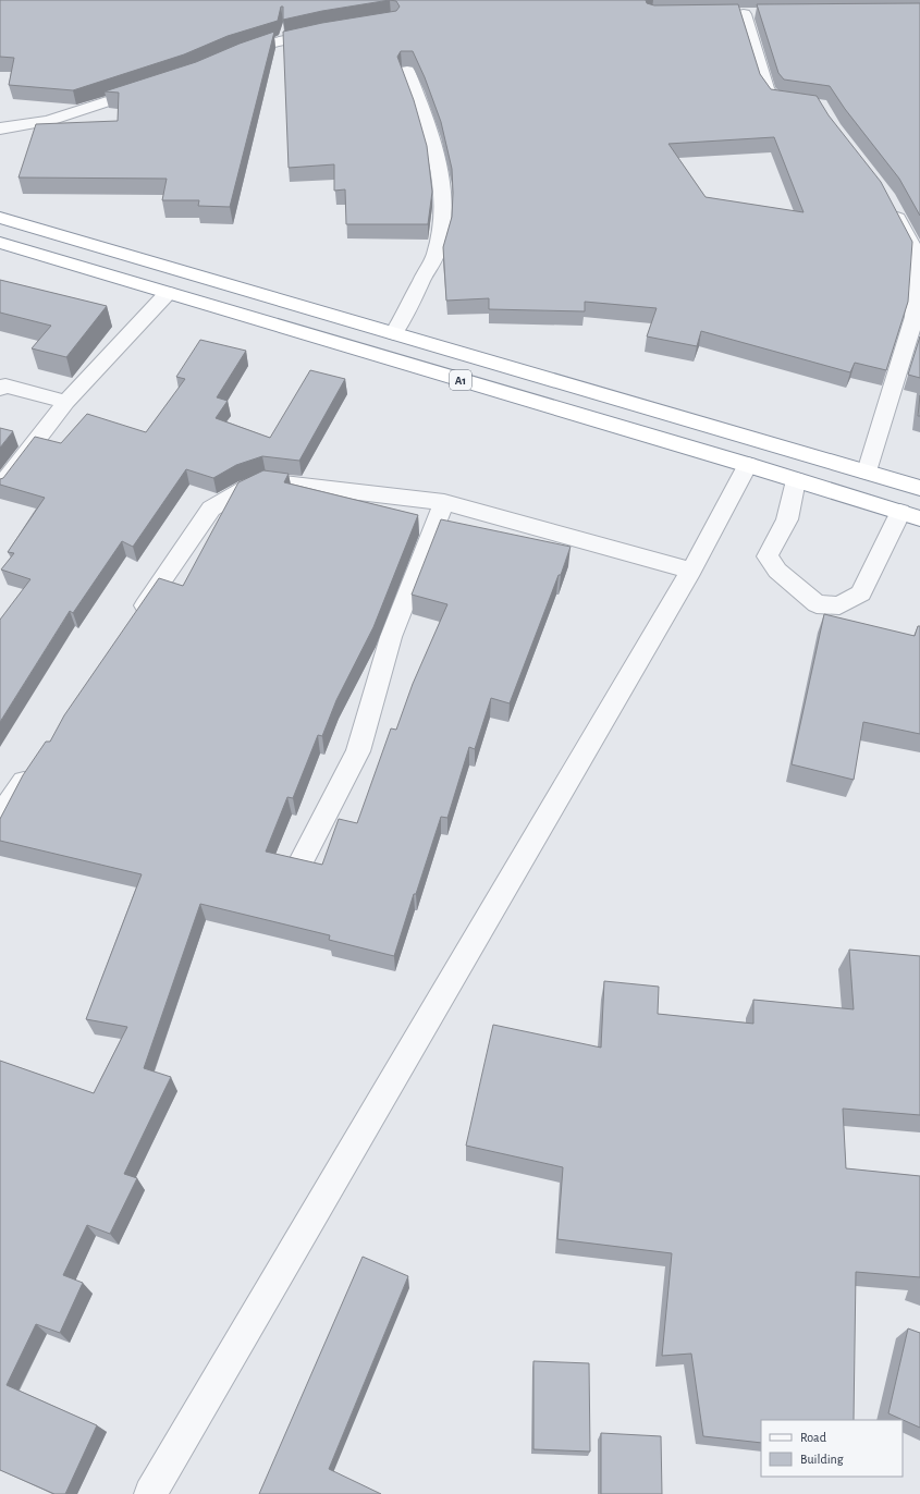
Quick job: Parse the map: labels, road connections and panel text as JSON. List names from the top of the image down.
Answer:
{
  "streets": {
    "highway": ["A1"]
  },
  "legend": ["Road", "Building"]
}
